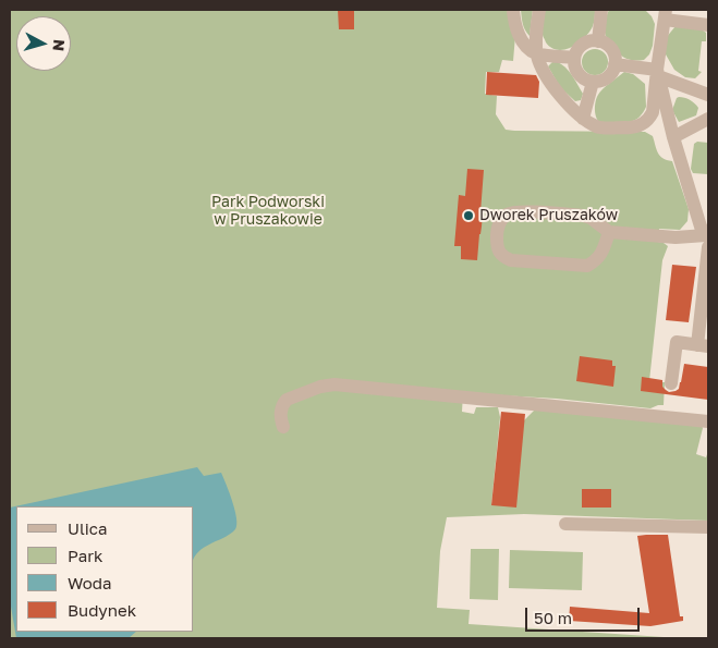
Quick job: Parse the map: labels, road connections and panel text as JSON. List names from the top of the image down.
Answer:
{
  "parks": ["Park Podworski w Pruszakowie"],
  "places": ["Dworek Pruszaków"],
  "legend": [
    "Ulica",
    "Park",
    "Woda",
    "Budynek"
  ],
  "scale_bar": "50 m",
  "north": "right"
}
